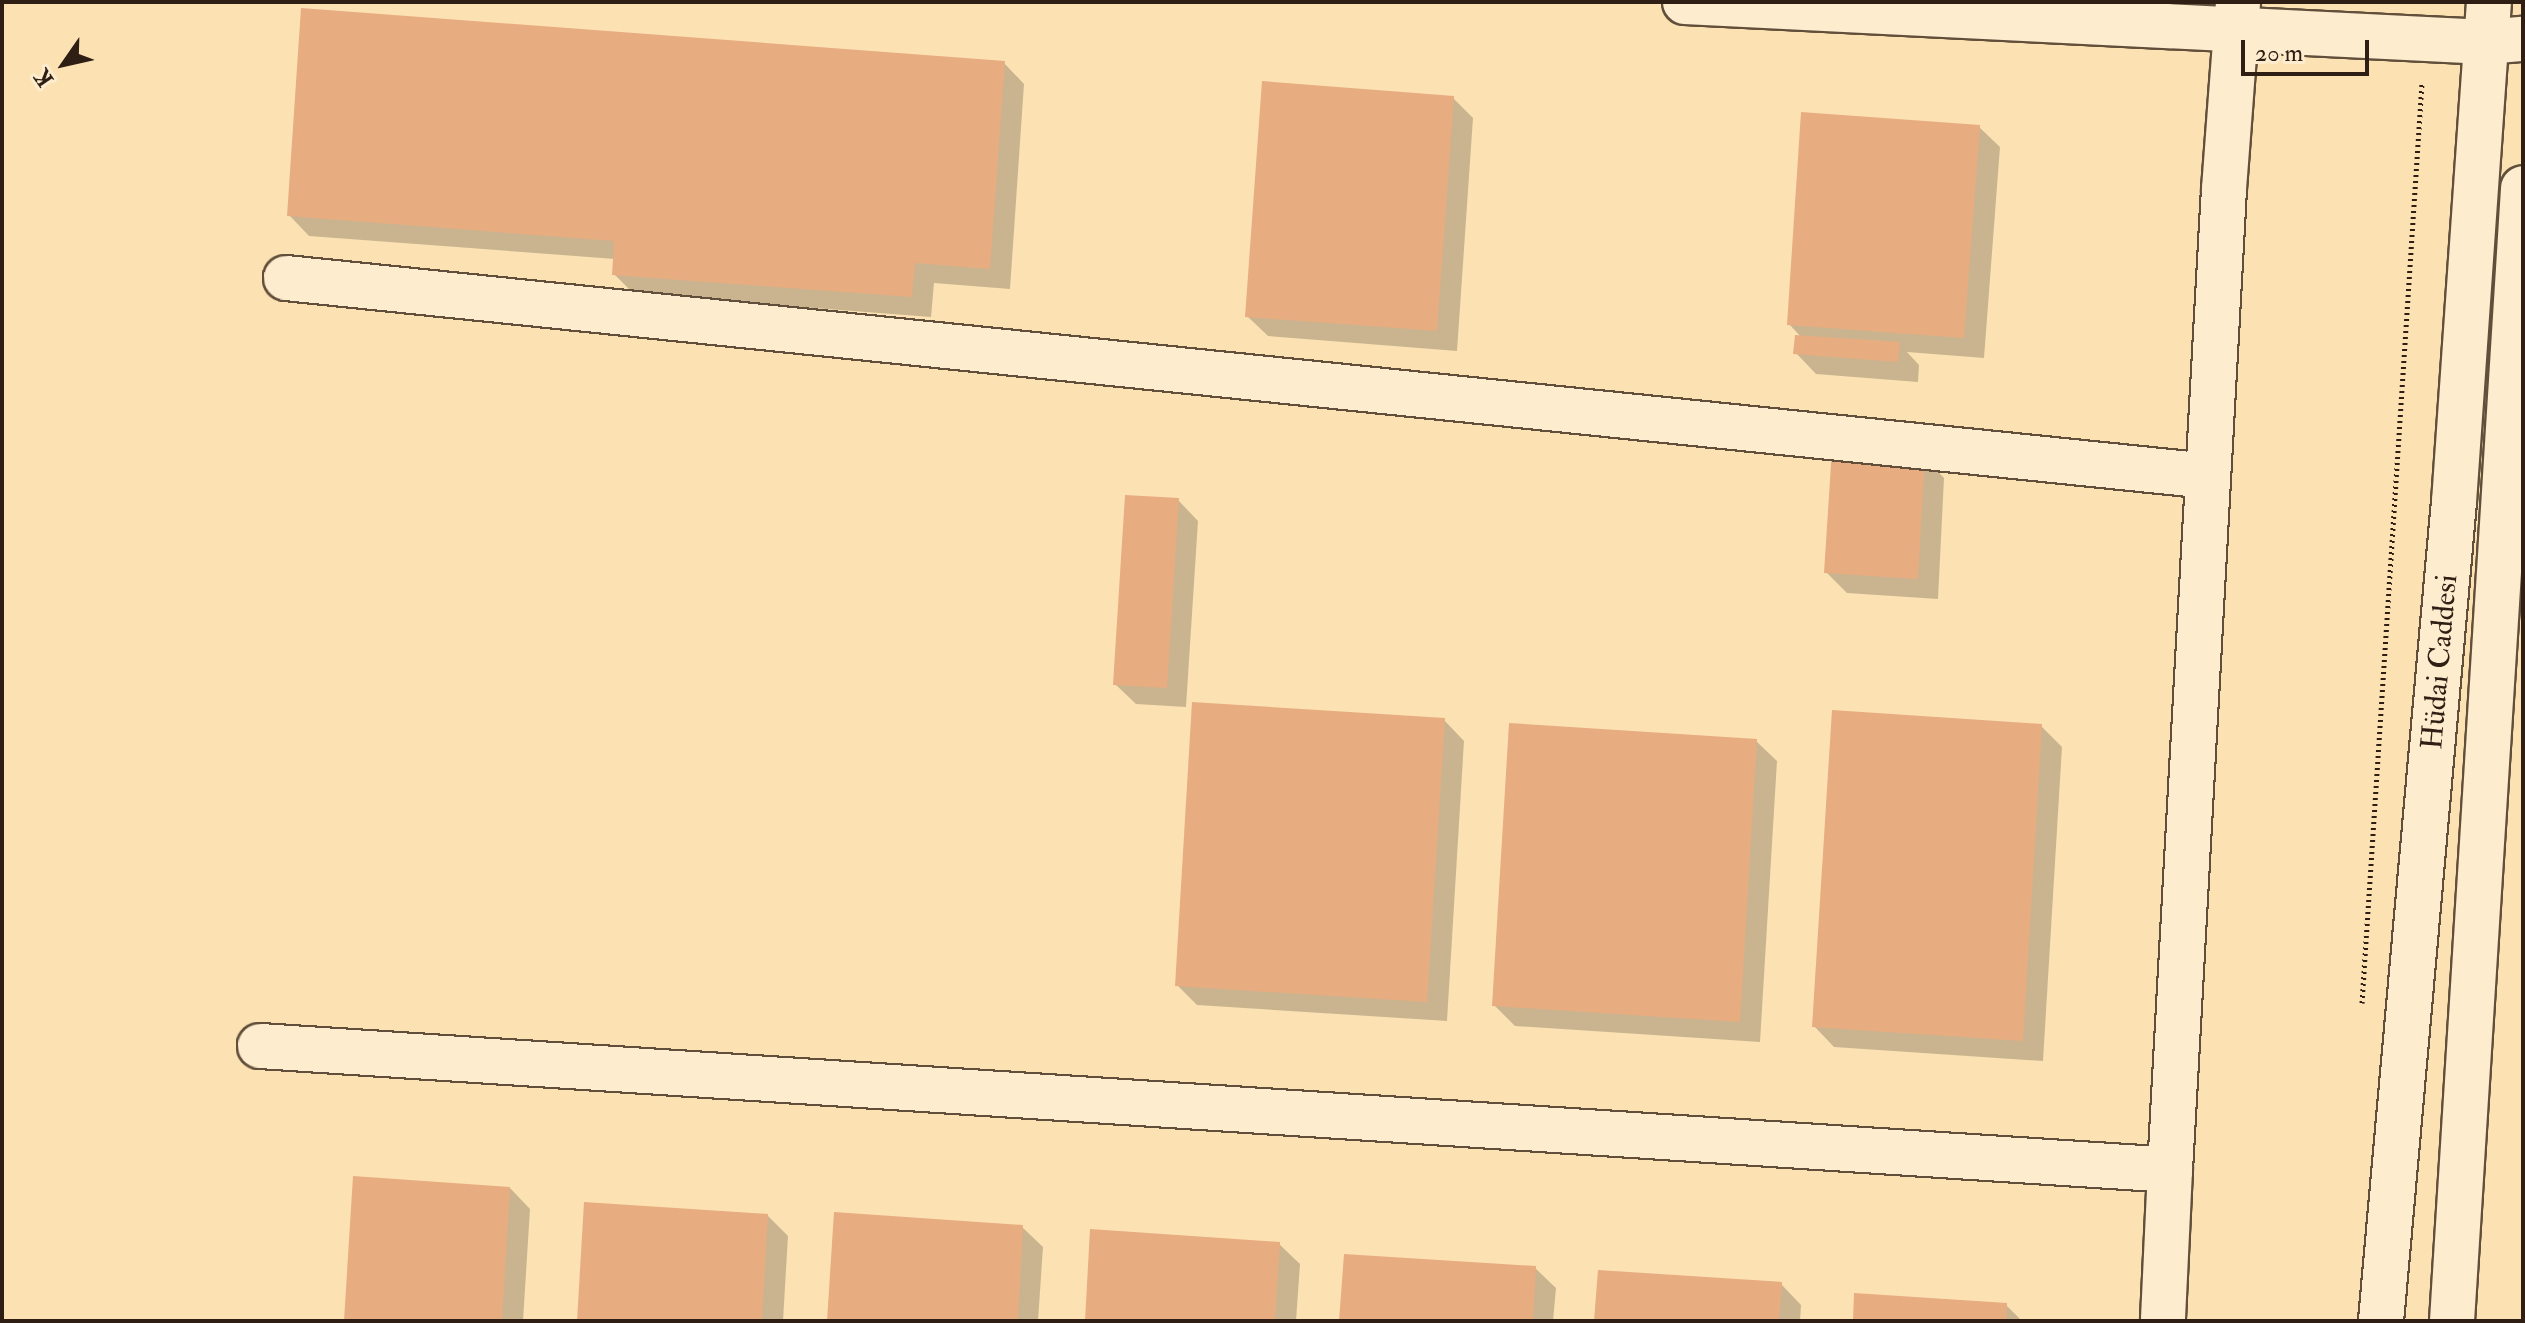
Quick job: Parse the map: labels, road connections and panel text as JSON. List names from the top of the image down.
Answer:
{
  "streets": {
    "street": ["Hüdai Caddesi"]
  },
  "scale_bar": "20 m",
  "north": "bottom left"
}
